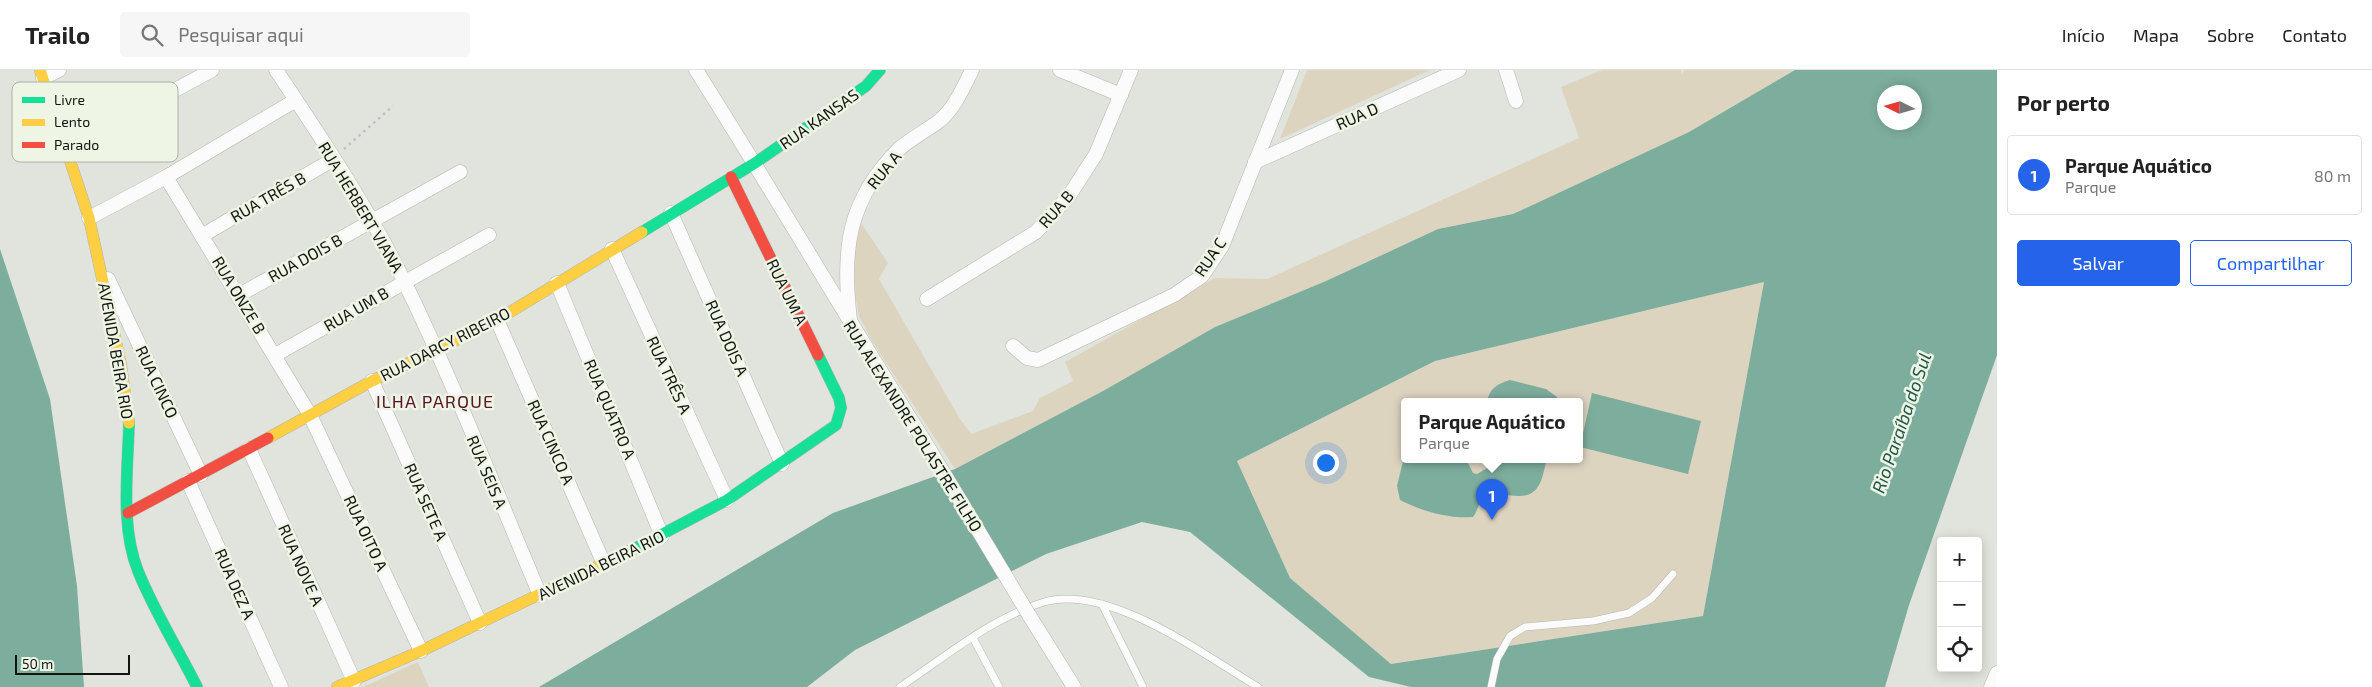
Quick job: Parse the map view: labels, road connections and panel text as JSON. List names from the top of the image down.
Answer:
{
  "streets": {
    "street": [
      "RUA D",
      "RUA KANSAS",
      "RUA A",
      "RUA TRÊS B",
      "RUA HERBERT VIANA",
      "RUA B",
      "RUA C",
      "RUA DOIS B",
      "RUA UM A",
      "RUA ONZE B",
      "RUA UM B",
      "RUA DOIS A",
      "RUA DARCY RIBEIRO",
      "AVENIDA BEIRA RIO",
      "RUA TRÊS A",
      "RUA CINCO",
      "RUA QUATRO A",
      "RUA ALEXANDRE POLASTRE FILHO",
      "RUA CINCO A",
      "RUA SEIS A",
      "RUA SETE A",
      "RUA OITO A",
      "RUA NOVE A",
      "RUA DEZ A"
    ]
  },
  "crossings": [
    ["RUA D", "RUA C"],
    ["RUA KANSAS", "RUA DARCY RIBEIRO"],
    ["RUA KANSAS", "RUA ALEXANDRE POLASTRE FILHO"],
    ["RUA A", "RUA ALEXANDRE POLASTRE FILHO"],
    ["RUA TRÊS B", "RUA HERBERT VIANA"],
    ["RUA TRÊS B", "RUA ONZE B"],
    ["RUA HERBERT VIANA", "RUA DOIS B"],
    ["RUA HERBERT VIANA", "RUA UM B"],
    ["RUA HERBERT VIANA", "RUA DARCY RIBEIRO"],
    ["RUA HERBERT VIANA", "RUA SEIS A"],
    ["RUA DOIS B", "RUA ONZE B"],
    ["RUA UM A", "RUA DARCY RIBEIRO"],
    ["RUA UM A", "AVENIDA BEIRA RIO"],
    ["RUA ONZE B", "RUA UM B"],
    ["RUA ONZE B", "RUA DARCY RIBEIRO"],
    ["RUA ONZE B", "RUA OITO A"],
    ["RUA DOIS A", "RUA DARCY RIBEIRO"],
    ["RUA DOIS A", "AVENIDA BEIRA RIO"],
    ["RUA DARCY RIBEIRO", "AVENIDA BEIRA RIO"],
    ["RUA DARCY RIBEIRO", "RUA TRÊS A"],
    ["RUA DARCY RIBEIRO", "RUA CINCO"],
    ["RUA DARCY RIBEIRO", "RUA QUATRO A"],
    ["RUA DARCY RIBEIRO", "RUA ALEXANDRE POLASTRE FILHO"],
    ["RUA DARCY RIBEIRO", "RUA CINCO A"],
    ["RUA DARCY RIBEIRO", "RUA SEIS A"],
    ["RUA DARCY RIBEIRO", "RUA SETE A"],
    ["RUA DARCY RIBEIRO", "RUA OITO A"],
    ["RUA DARCY RIBEIRO", "RUA NOVE A"],
    ["RUA DARCY RIBEIRO", "RUA DEZ A"],
    ["AVENIDA BEIRA RIO", "RUA TRÊS A"],
    ["AVENIDA BEIRA RIO", "RUA CINCO"],
    ["AVENIDA BEIRA RIO", "RUA QUATRO A"],
    ["AVENIDA BEIRA RIO", "RUA CINCO A"],
    ["AVENIDA BEIRA RIO", "RUA SEIS A"],
    ["AVENIDA BEIRA RIO", "RUA SETE A"],
    ["AVENIDA BEIRA RIO", "RUA OITO A"],
    ["AVENIDA BEIRA RIO", "RUA NOVE A"]
  ],
  "districts": ["ILHA PARQUE"],
  "water": ["Rio Paraíba do Sul"],
  "legend": ["Livre", "Lento", "Parado"],
  "scale_bar": "50 m",
  "north": "left",
  "page": {
    "header": "Trailo",
    "search": "Pesquisar aqui",
    "nav": [
      "Início",
      "Mapa",
      "Sobre",
      "Contato"
    ],
    "heading": "Por perto",
    "list": [
      {
        "mark": "1",
        "name": "Parque Aquático",
        "note": "Parque",
        "value": "80 m"
      }
    ],
    "buttons": ["Salvar", "Compartilhar"],
    "popup": ["Parque Aquático", "Parque"],
    "pins": "1",
    "map_buttons": ["+", "−"],
    "scale": "50 m"
  }
}
